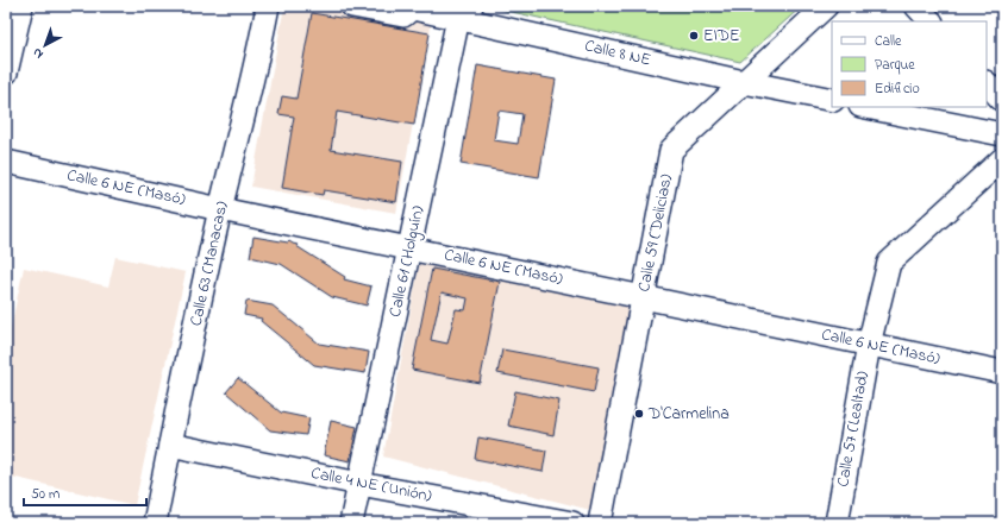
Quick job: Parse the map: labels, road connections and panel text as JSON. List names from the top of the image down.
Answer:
{
  "streets": {
    "street": [
      "Calle 8 NE",
      "Calle 6 NE (Masó)",
      "Calle 59 (Delicias)",
      "Calle 61 (Holguín)",
      "Calle 63 (Manacas)",
      "Calle 57 (Lealtad)",
      "Calle 4 NE (Unión)"
    ]
  },
  "crossings": [
    ["Calle 8 NE", "Calle 59 (Delicias)"],
    ["Calle 8 NE", "Calle 61 (Holguín)"],
    ["Calle 6 NE (Masó)", "Calle 59 (Delicias)"],
    ["Calle 6 NE (Masó)", "Calle 61 (Holguín)"],
    ["Calle 6 NE (Masó)", "Calle 63 (Manacas)"],
    ["Calle 6 NE (Masó)", "Calle 57 (Lealtad)"],
    ["Calle 61 (Holguín)", "Calle 4 NE (Unión)"],
    ["Calle 63 (Manacas)", "Calle 4 NE (Unión)"]
  ],
  "places": ["EIDE", "D'Carmelina"],
  "legend": ["Calle", "Parque", "Edificio"],
  "scale_bar": "50 m",
  "north": "bottom left"
}
